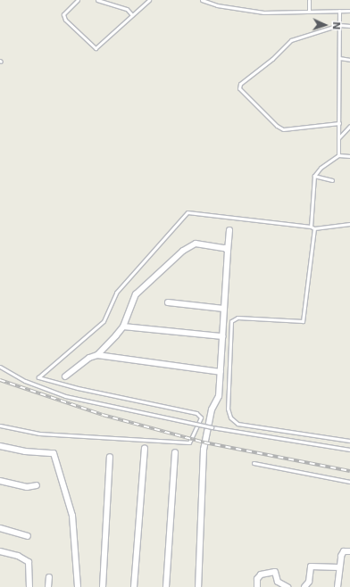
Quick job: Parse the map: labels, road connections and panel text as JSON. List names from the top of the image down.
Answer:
{
  "north": "right"
}
